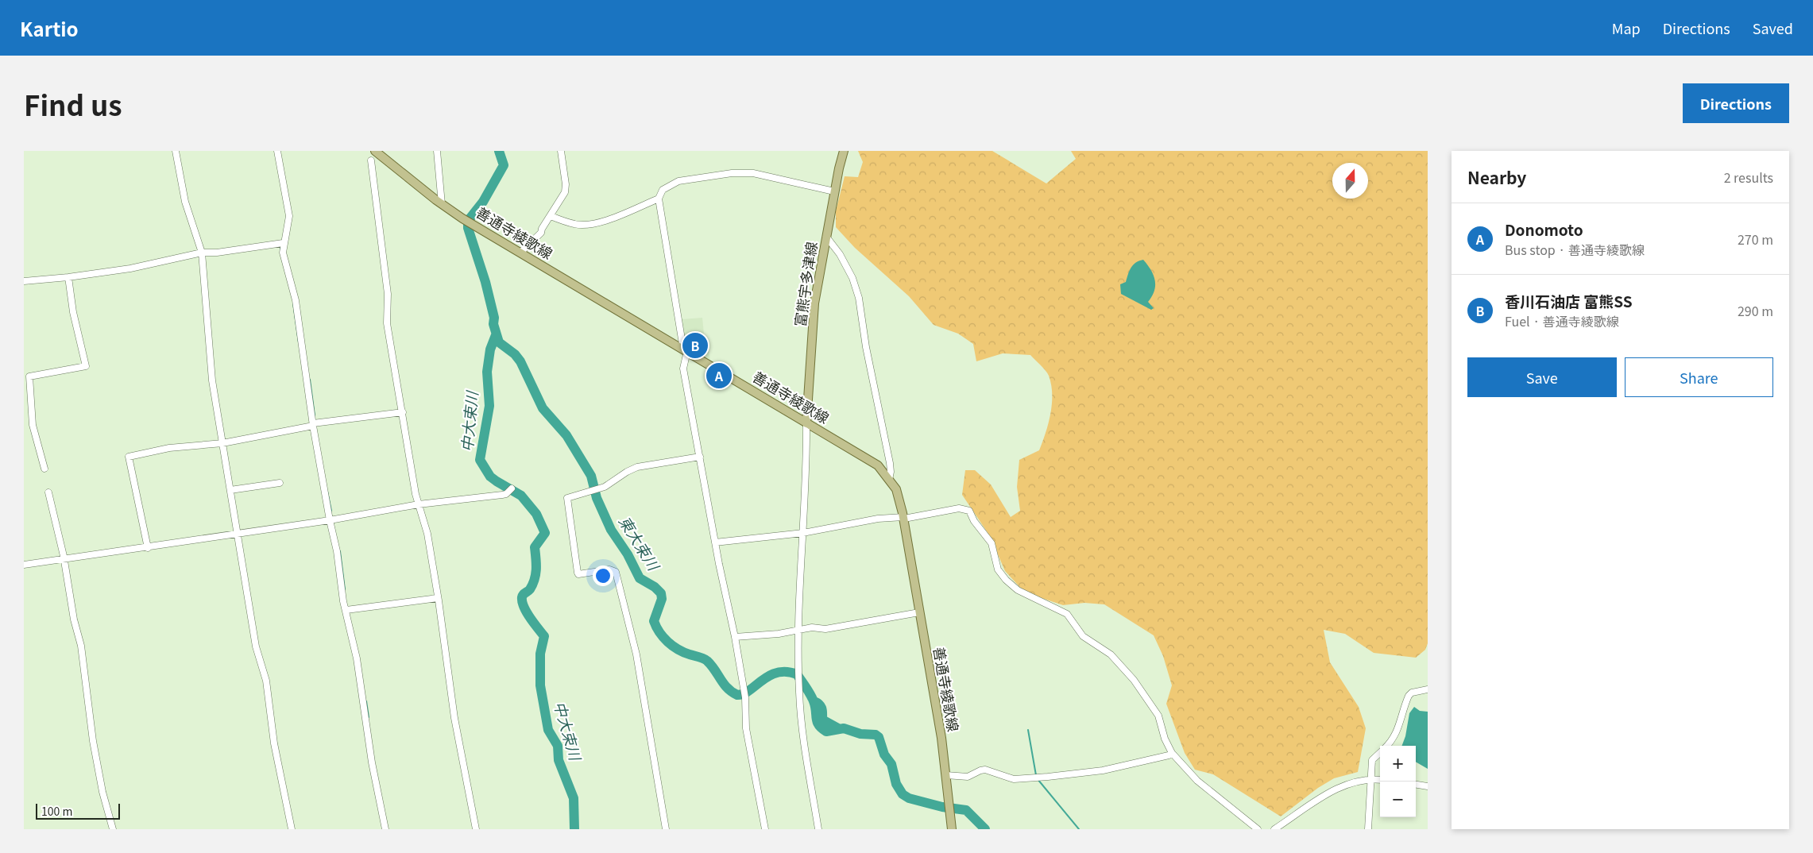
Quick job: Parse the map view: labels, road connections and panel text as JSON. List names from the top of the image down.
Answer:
{
  "streets": {
    "main road": ["善通寺綾歌線", "富熊宇多津線"]
  },
  "crossings": [
    ["善通寺綾歌線", "富熊宇多津線"]
  ],
  "water": ["中大束川", "東大束川"],
  "scale_bar": "100 m",
  "north": "top",
  "page": {
    "header": "Kartio",
    "nav": ["Map", "Directions", "Saved"],
    "title": "Find us",
    "buttons": [
      "Directions",
      ["Save", "Share"]
    ],
    "heading": ["Nearby", "2 results"],
    "list": [
      {
        "mark": "A",
        "name": "Donomoto",
        "note": "Bus stop · 善通寺綾歌線",
        "value": "270 m"
      },
      {
        "mark": "B",
        "name": "香川石油店 富熊SS",
        "note": "Fuel · 善通寺綾歌線",
        "value": "290 m"
      }
    ],
    "pins": ["B", "A"],
    "map_buttons": ["+", "−"],
    "scale": "100 m"
  }
}
